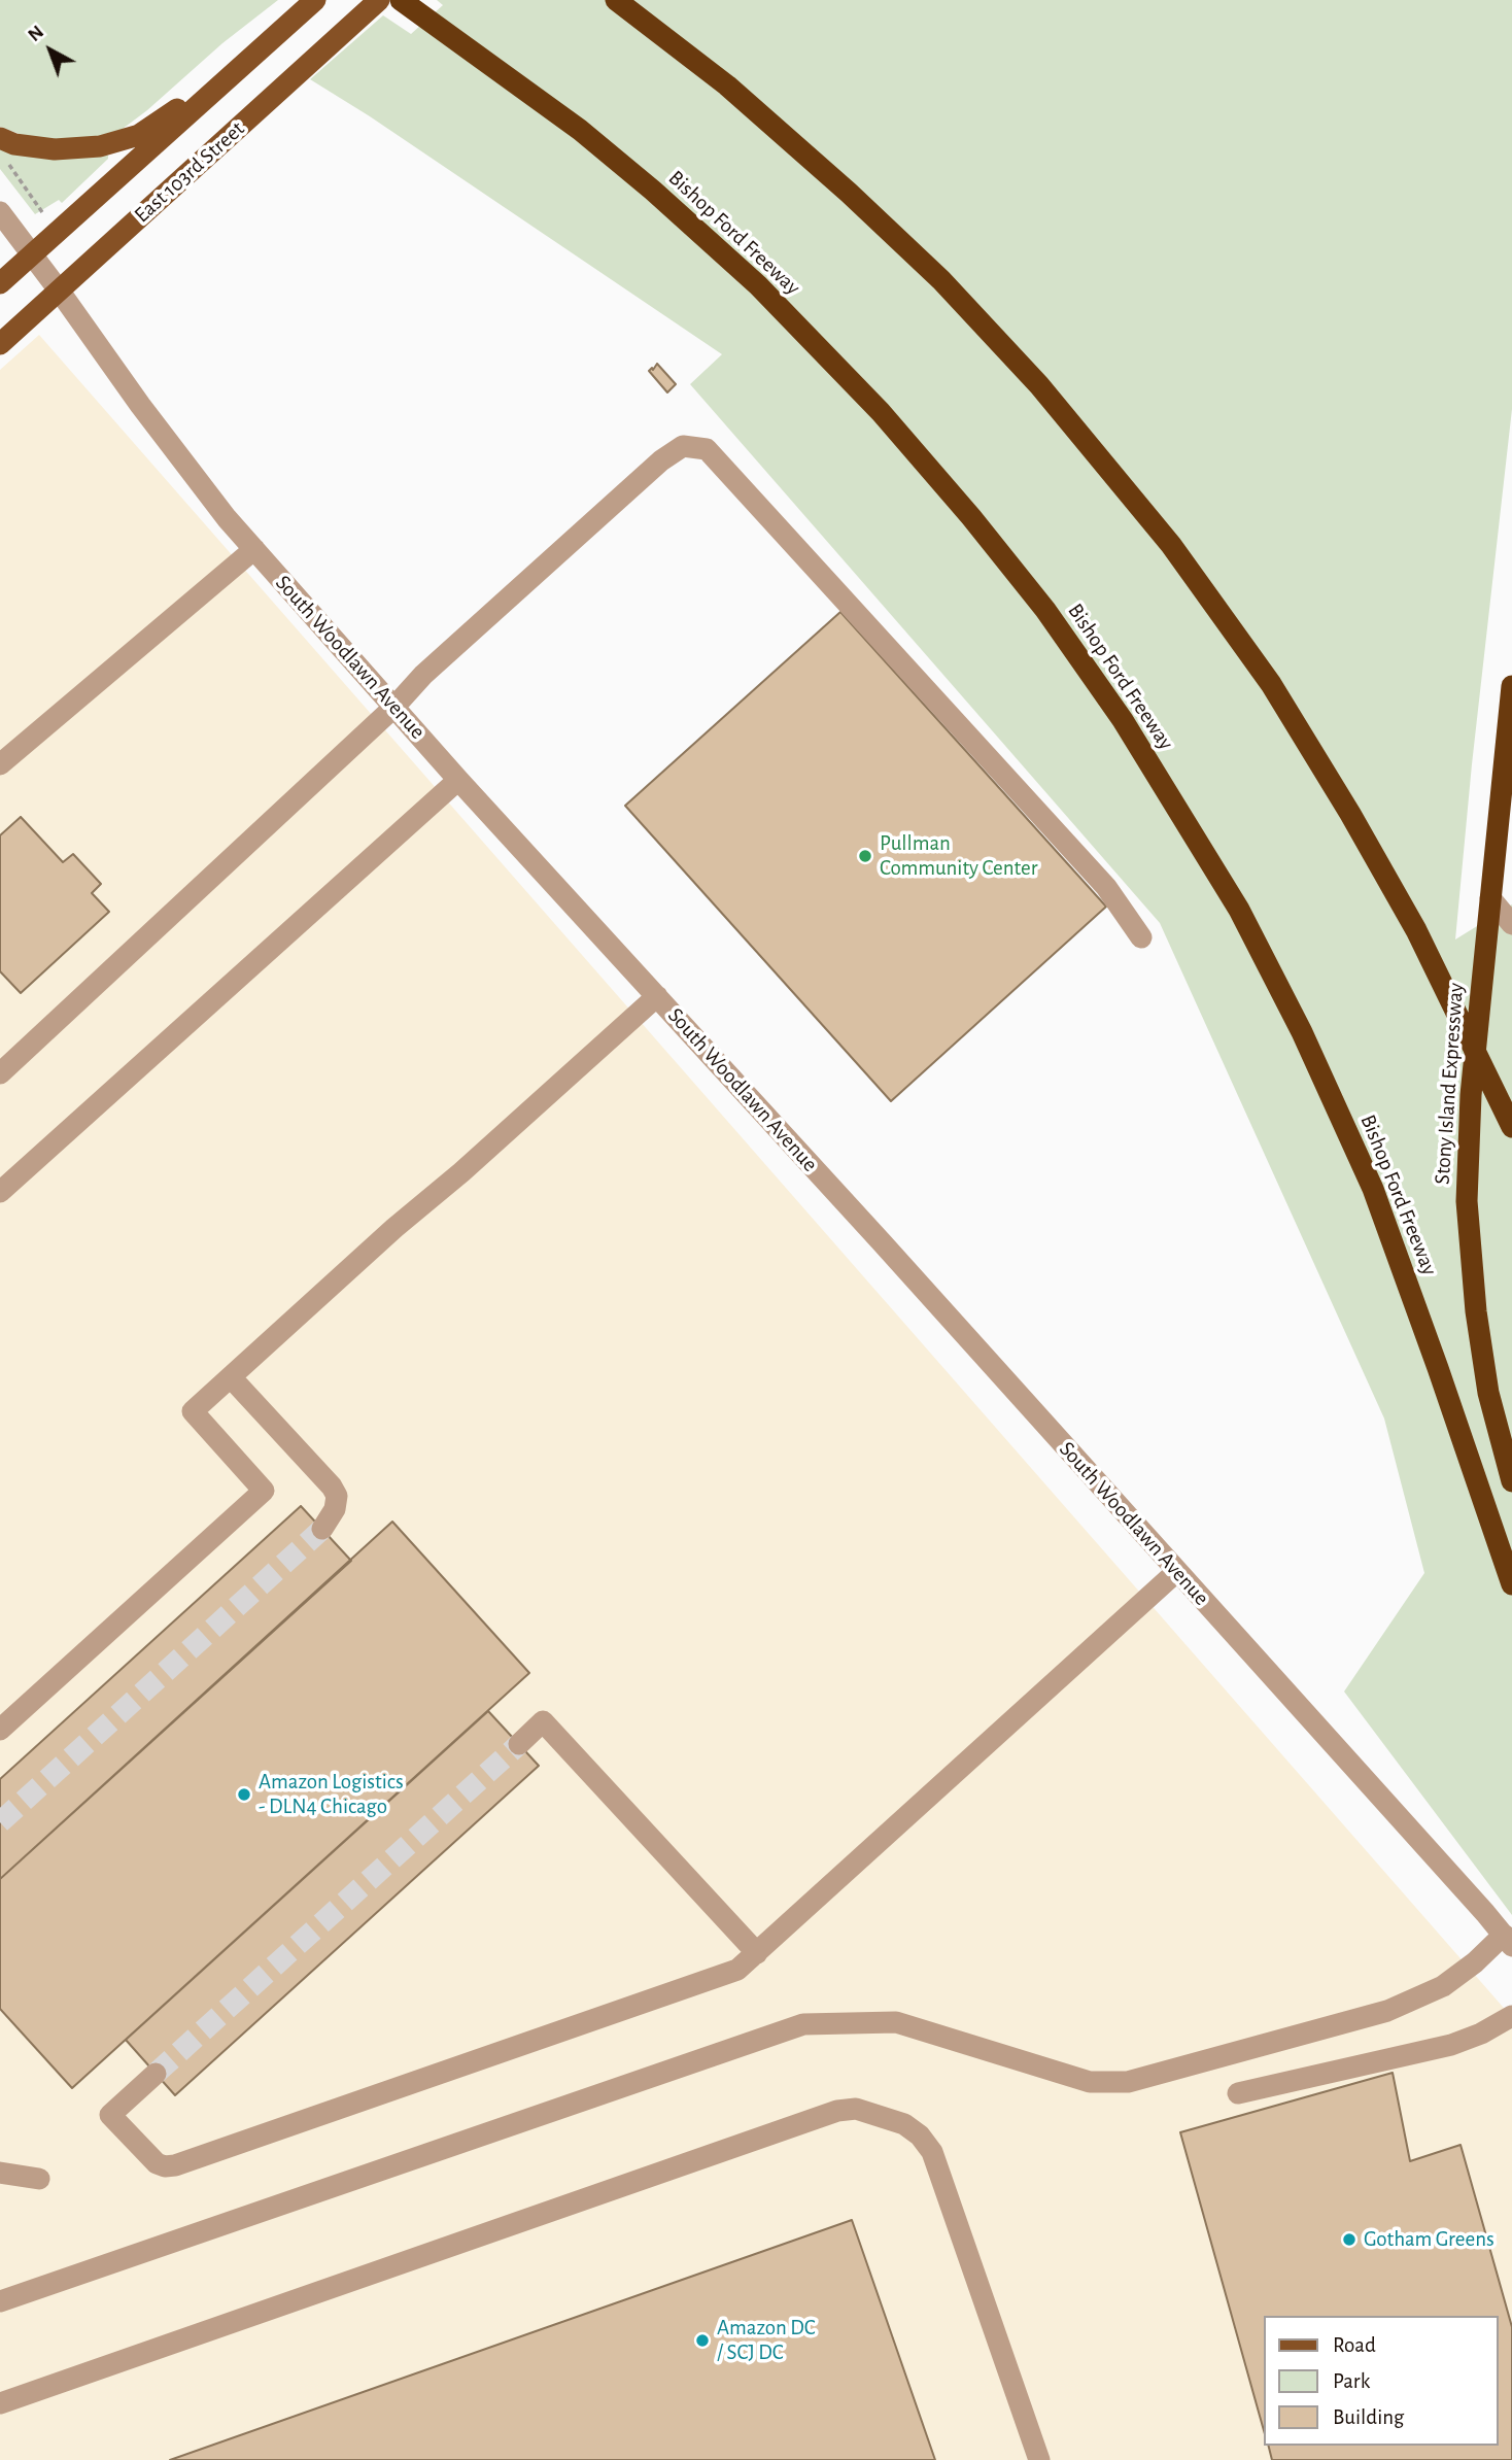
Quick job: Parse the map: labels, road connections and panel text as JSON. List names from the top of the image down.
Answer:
{
  "streets": {
    "highway": ["Bishop Ford Freeway", "Stony Island Expressway"],
    "main road": ["East 103rd Street"],
    "street": ["South Woodlawn Avenue"]
  },
  "crossings": [
    ["East 103rd Street", "South Woodlawn Avenue"]
  ],
  "places": [
    "Pullman Community Center",
    "Amazon Logistics - DLN4 Chicago",
    "Gotham Greens",
    "Amazon DC / SCJ DC"
  ],
  "legend": ["Road", "Park", "Building"],
  "north": "top left"
}
